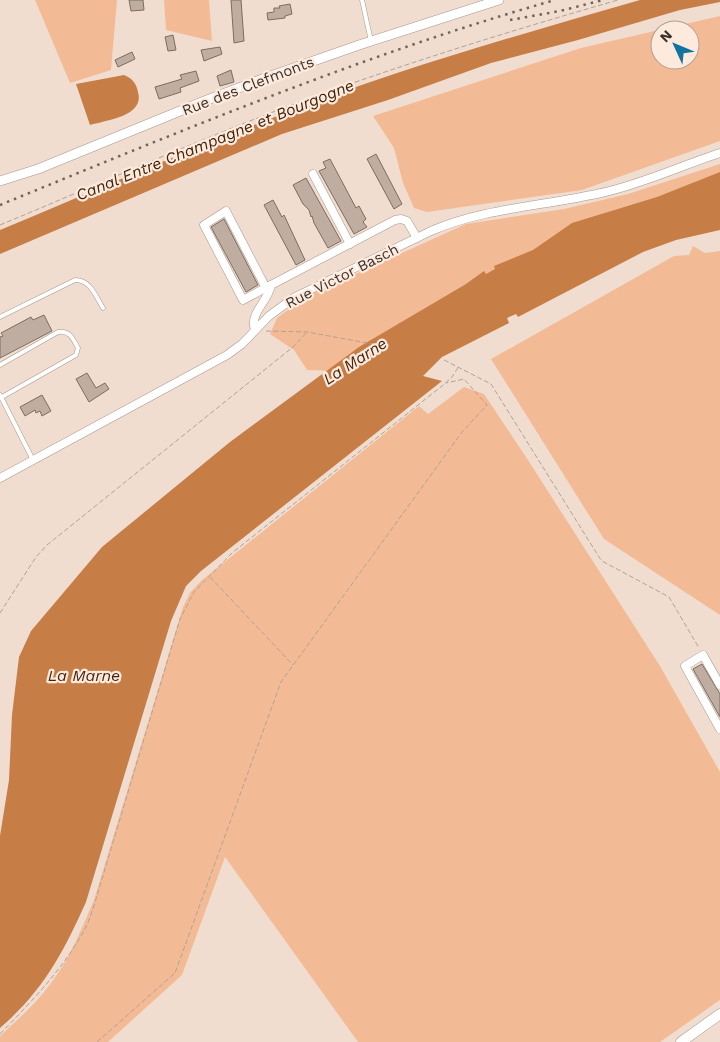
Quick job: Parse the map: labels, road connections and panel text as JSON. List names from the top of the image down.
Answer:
{
  "streets": {
    "street": ["Rue des Clefmonts", "Rue Victor Basch"]
  },
  "water": ["Canal Entre Champagne et Bourgogne", "La Marne"],
  "north": "top left"
}
